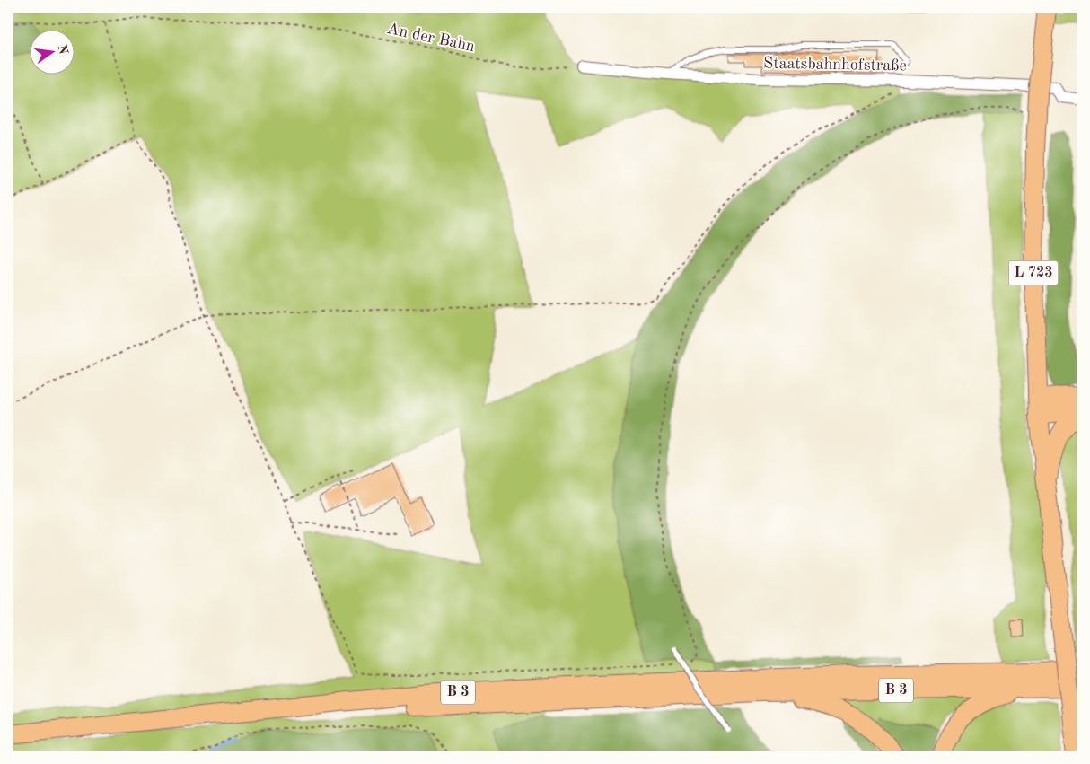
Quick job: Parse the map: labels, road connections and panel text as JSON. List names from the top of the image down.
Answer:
{
  "streets": {
    "main road": ["L 723", "B 3"],
    "street": ["Staatsbahnhofstraße"],
    "path": ["An der Bahn"]
  },
  "crossings": [
    ["An der Bahn", "Staatsbahnhofstraße"]
  ],
  "north": "right"
}
